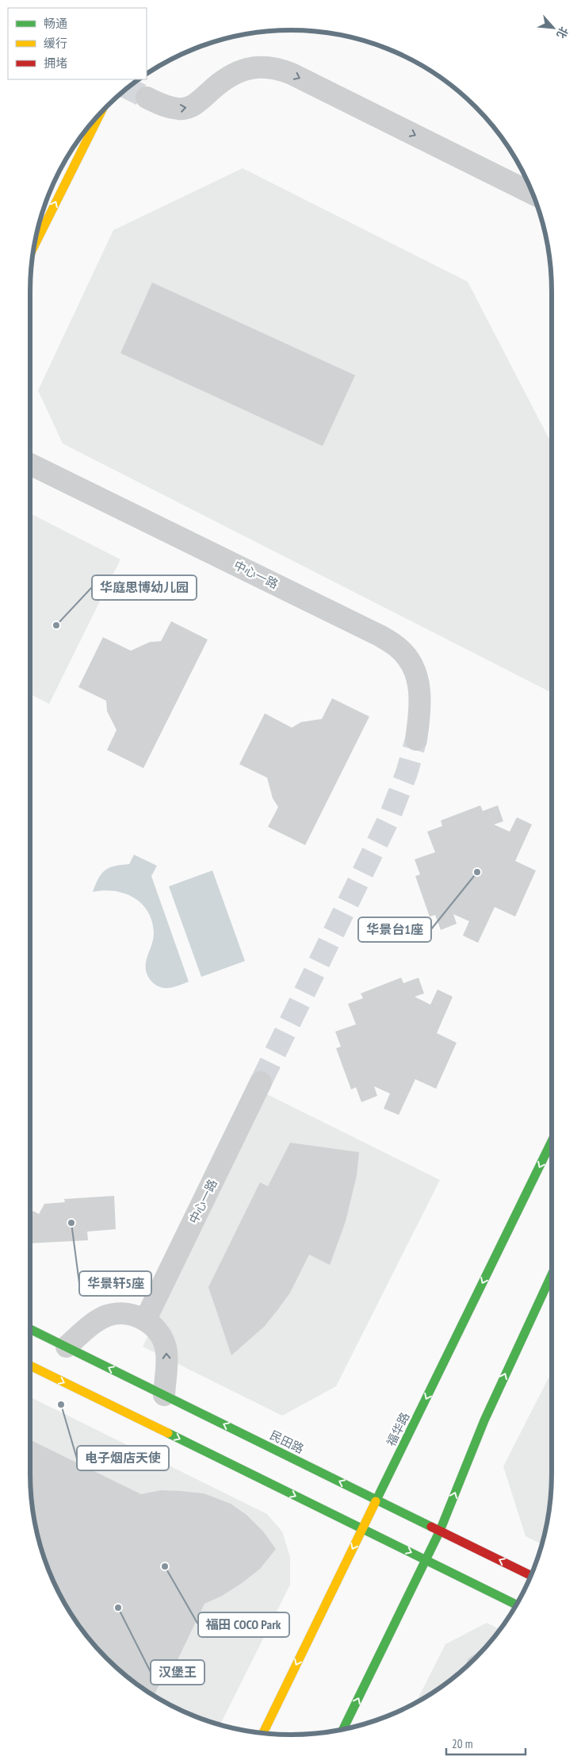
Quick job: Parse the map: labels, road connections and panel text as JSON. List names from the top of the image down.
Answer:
{
  "streets": {
    "street": ["中心一路", "福华路", "民田路"]
  },
  "crossings": [
    ["福华路", "民田路"]
  ],
  "places": [
    "华庭思博幼儿园",
    "华景台1座",
    "华景轩5座",
    "电子烟店天使",
    "福田 COCO Park",
    "汉堡王"
  ],
  "legend": ["畅通", "缓行", "拥堵"],
  "scale_bar": "20 m",
  "north": "bottom right"
}
